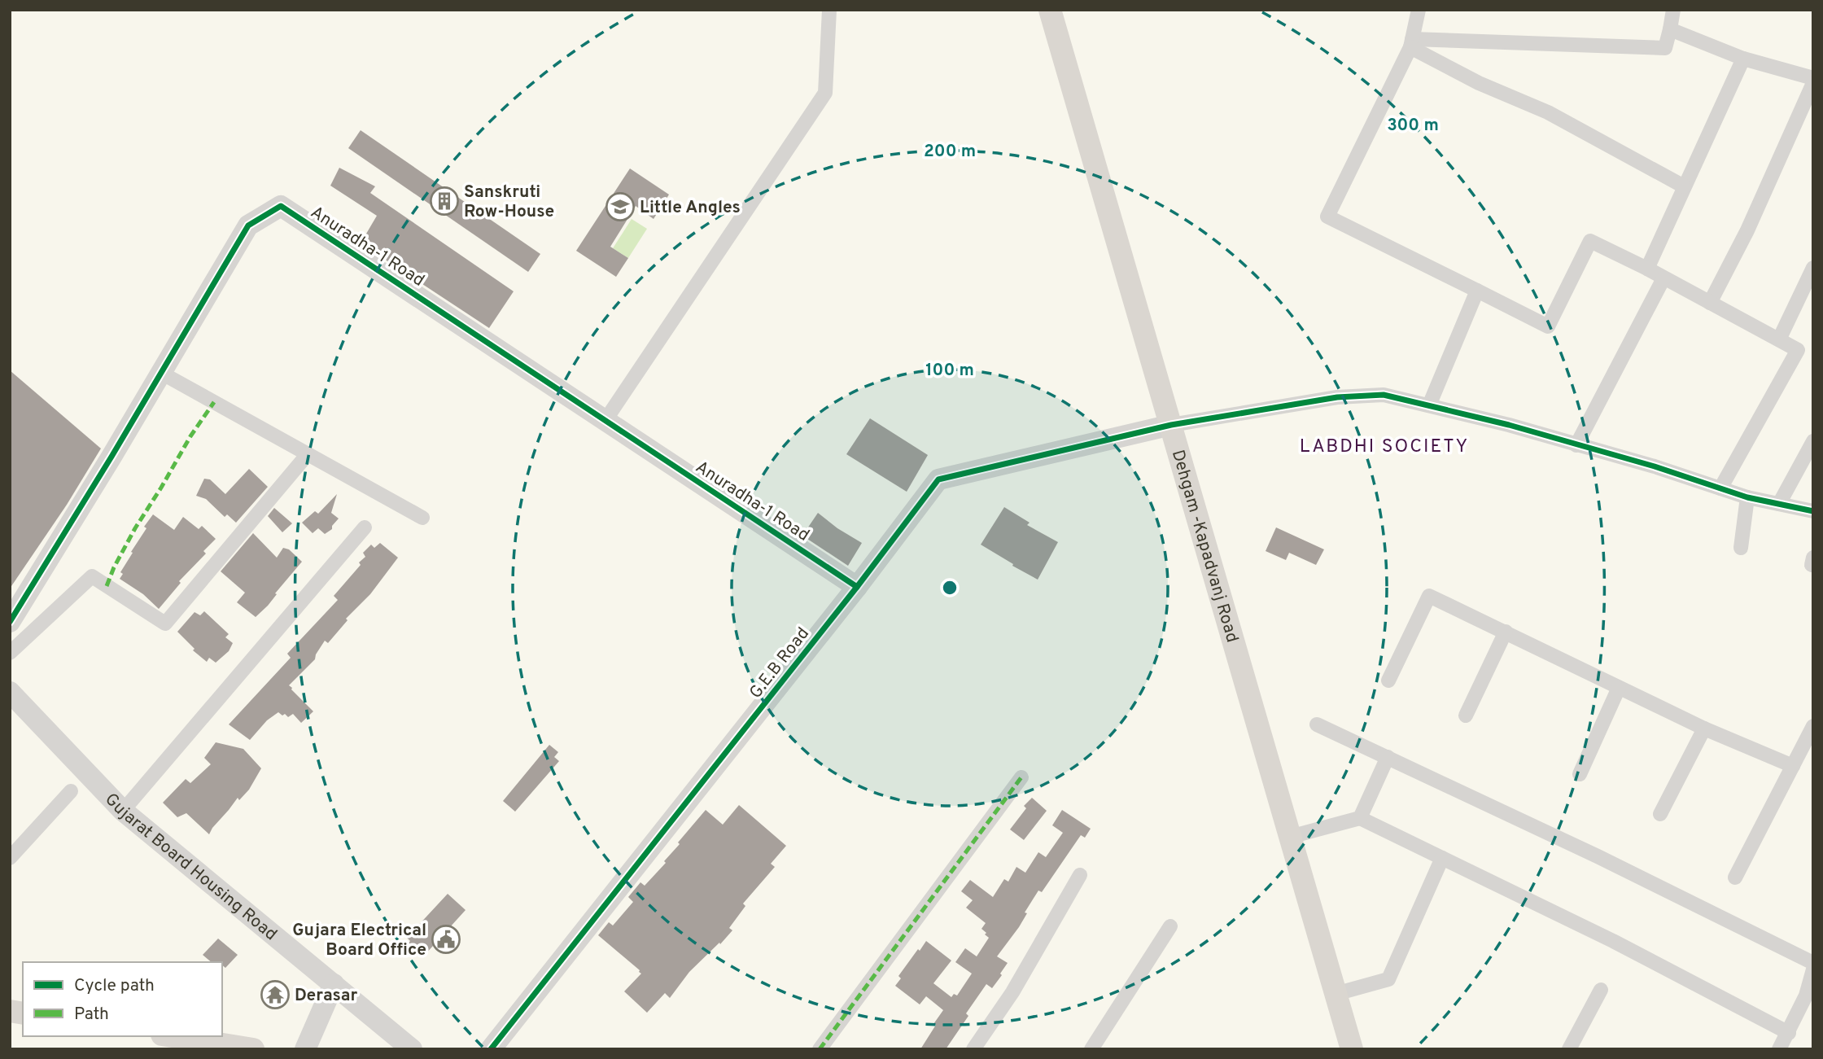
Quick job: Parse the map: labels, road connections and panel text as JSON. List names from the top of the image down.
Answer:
{
  "streets": {
    "main road": ["Dehgam -Kapadvanj Road"],
    "street": ["Anuradha-1 Road", "G.E.B Road", "Gujarat Board Housing Road"]
  },
  "crossings": [
    ["Anuradha-1 Road", "G.E.B Road"],
    ["Dehgam -Kapadvanj Road", "G.E.B Road"]
  ],
  "districts": ["LABDHI SOCIETY"],
  "places": {
    "building": ["Sanskruti Row-House"],
    "school or university": ["Little Angles"],
    "public building": ["Gujara Electrical Board Office"],
    "temple": ["Derasar"]
  },
  "legend": ["Cycle path", "Path"],
  "rings": ["300 m", "200 m", "100 m"]
}
